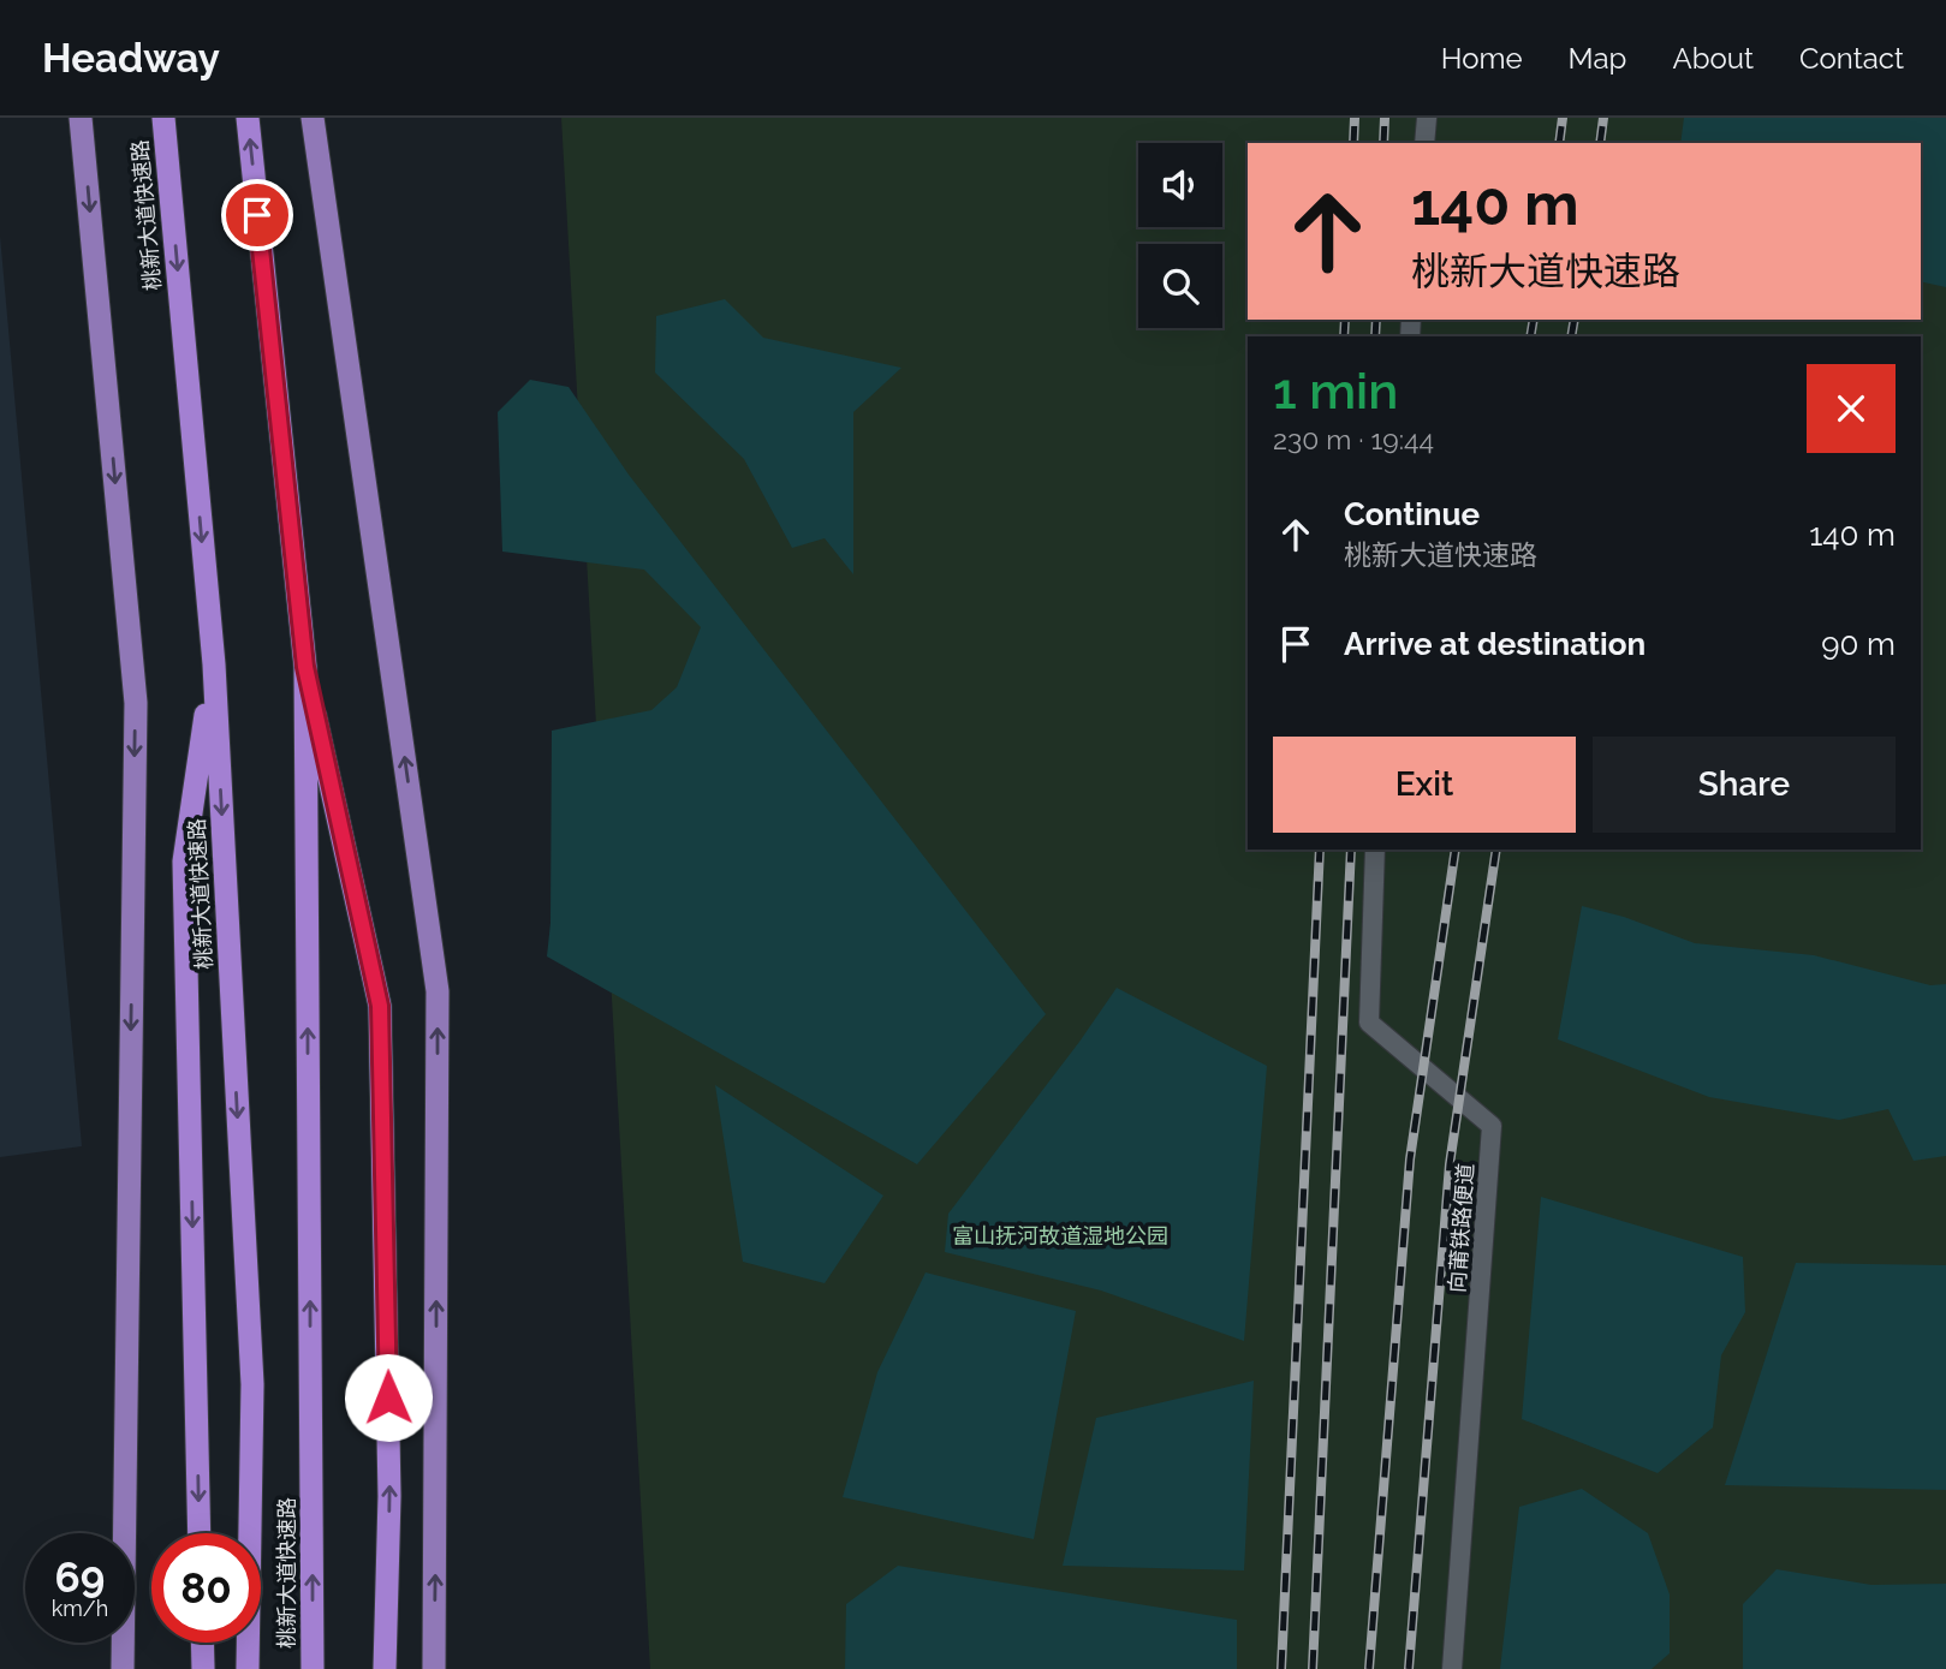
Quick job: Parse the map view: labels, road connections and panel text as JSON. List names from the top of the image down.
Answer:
{
  "streets": {
    "highway": ["桃新大道快速路"],
    "lane": ["向莆铁路便道"]
  },
  "parks": ["富山抚河故道湿地公园"],
  "page": {
    "header": "Headway",
    "nav": [
      "Home",
      "Map",
      "About",
      "Contact"
    ],
    "turn": ["140 m", "桃新大道快速路"],
    "heading": ["1 min", "230 m · 19:44"],
    "list": [
      {
        "name": "Continue",
        "note": "桃新大道快速路",
        "value": "140 m"
      },
      {
        "name": "Arrive at destination",
        "value": "90 m"
      }
    ],
    "buttons": ["Exit", "Share"],
    "speed": "69 km/h",
    "limit": "80"
  }
}
